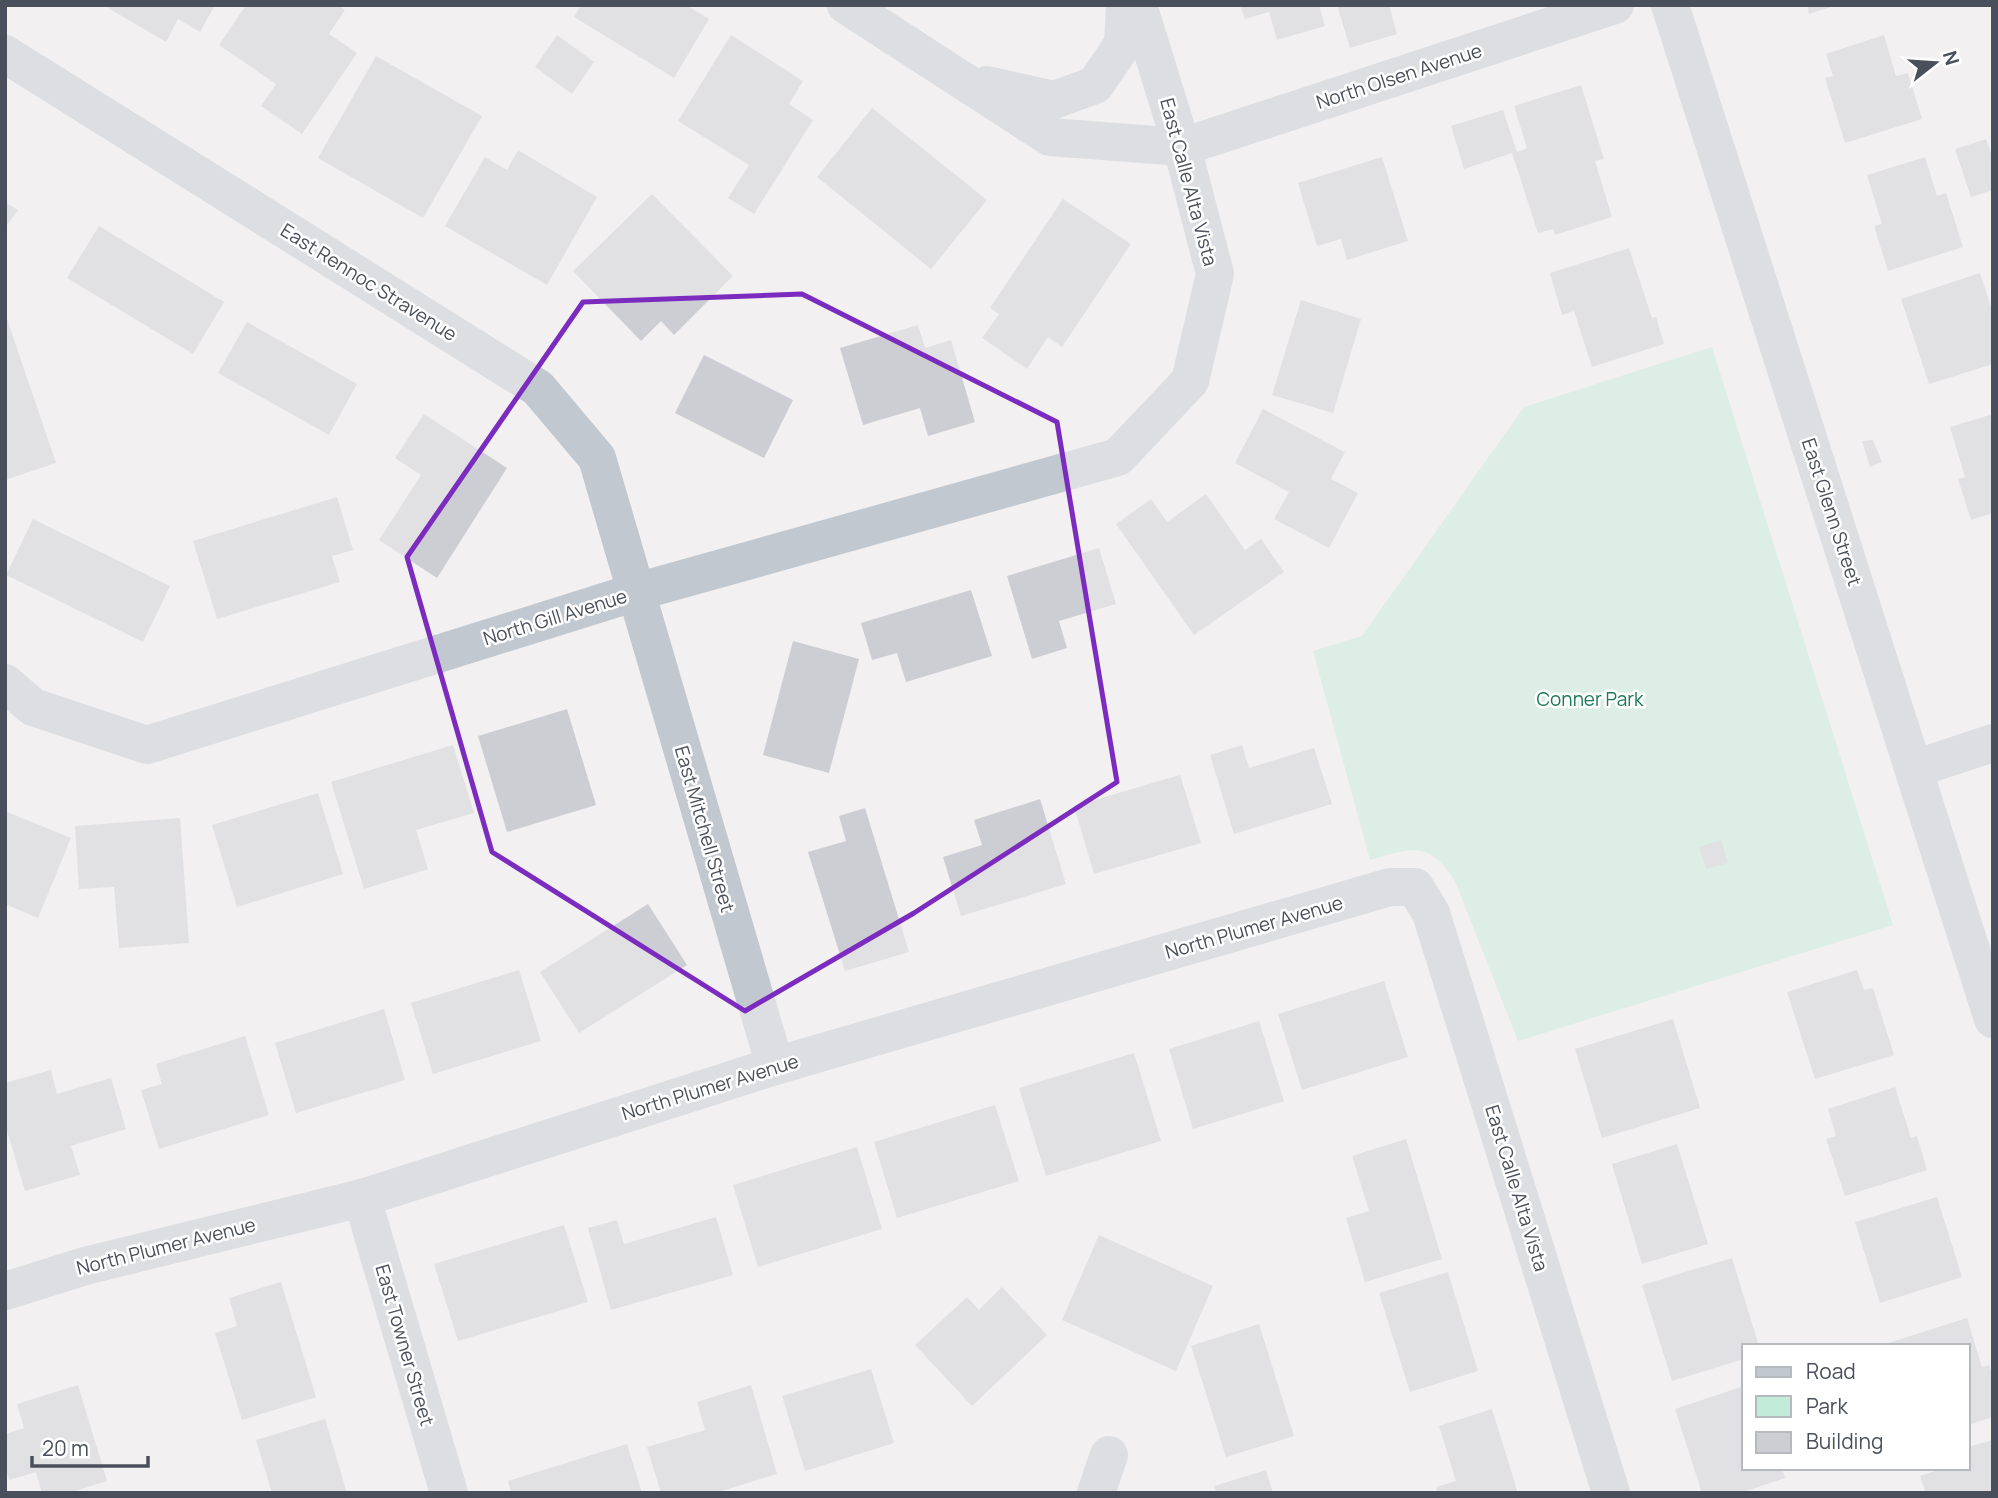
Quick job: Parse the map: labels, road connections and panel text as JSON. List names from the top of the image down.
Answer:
{
  "streets": {
    "street": [
      "North Olsen Avenue",
      "East Calle Alta Vista",
      "East Rennoc Stravenue",
      "East Glenn Street",
      "North Gill Avenue",
      "East Mitchell Street",
      "North Plumer Avenue",
      "East Towner Street"
    ]
  },
  "crossings": [
    ["North Olsen Avenue", "East Calle Alta Vista"],
    ["East Calle Alta Vista", "North Gill Avenue"],
    ["East Calle Alta Vista", "North Plumer Avenue"],
    ["East Rennoc Stravenue", "North Gill Avenue"],
    ["East Rennoc Stravenue", "East Mitchell Street"],
    ["North Gill Avenue", "East Mitchell Street"],
    ["East Mitchell Street", "North Plumer Avenue"],
    ["North Plumer Avenue", "East Towner Street"]
  ],
  "parks": ["Conner Park"],
  "legend": ["Road", "Park", "Building"],
  "scale_bar": "20 m",
  "north": "right"
}
